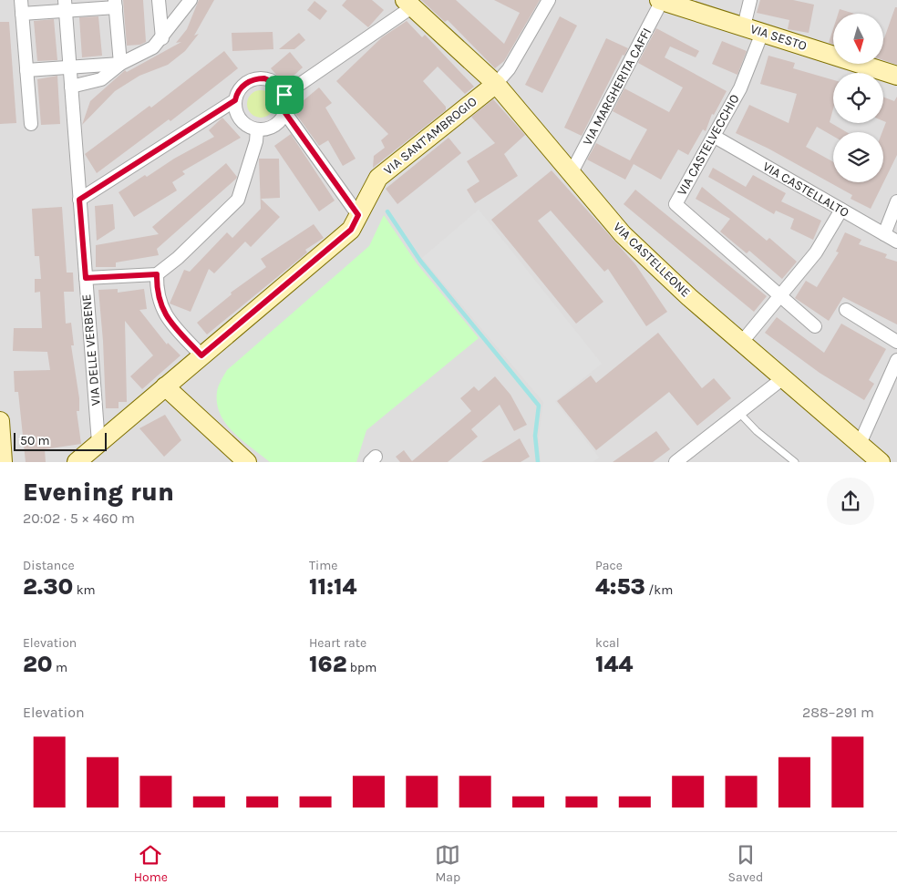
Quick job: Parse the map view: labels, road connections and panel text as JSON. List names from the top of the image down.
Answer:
{
  "streets": {
    "street": [
      "VIA SESTO",
      "VIA MARGHERITA CAFFI",
      "VIA SANT'AMBROGIO",
      "VIA CASTELVECCHIO",
      "VIA CASTELLALTO",
      "VIA CASTELLEONE",
      "VIA DELLE VERBENE"
    ]
  },
  "crossings": [
    ["VIA SESTO", "VIA MARGHERITA CAFFI"],
    ["VIA SESTO", "VIA CASTELVECCHIO"],
    ["VIA MARGHERITA CAFFI", "VIA CASTELLEONE"],
    ["VIA SANT'AMBROGIO", "VIA CASTELLEONE"],
    ["VIA SANT'AMBROGIO", "VIA DELLE VERBENE"],
    ["VIA CASTELVECCHIO", "VIA CASTELLALTO"]
  ],
  "scale_bar": "50 m",
  "north": "bottom",
  "page": {
    "scale": "50 m",
    "heading": ["Evening run", "20:02 · 5 × 460 m"],
    "stats": [
      ["Distance", "2.30 km"],
      ["Time", "11:14"],
      ["Pace", "4:53 /km"],
      ["Elevation", "20 m"],
      ["Heart rate", "162 bpm"],
      ["kcal", "144"]
    ],
    "chart": ["Elevation", "288–291 m"],
    "tabs": ["Home", "Map", "Saved"]
  }
}
